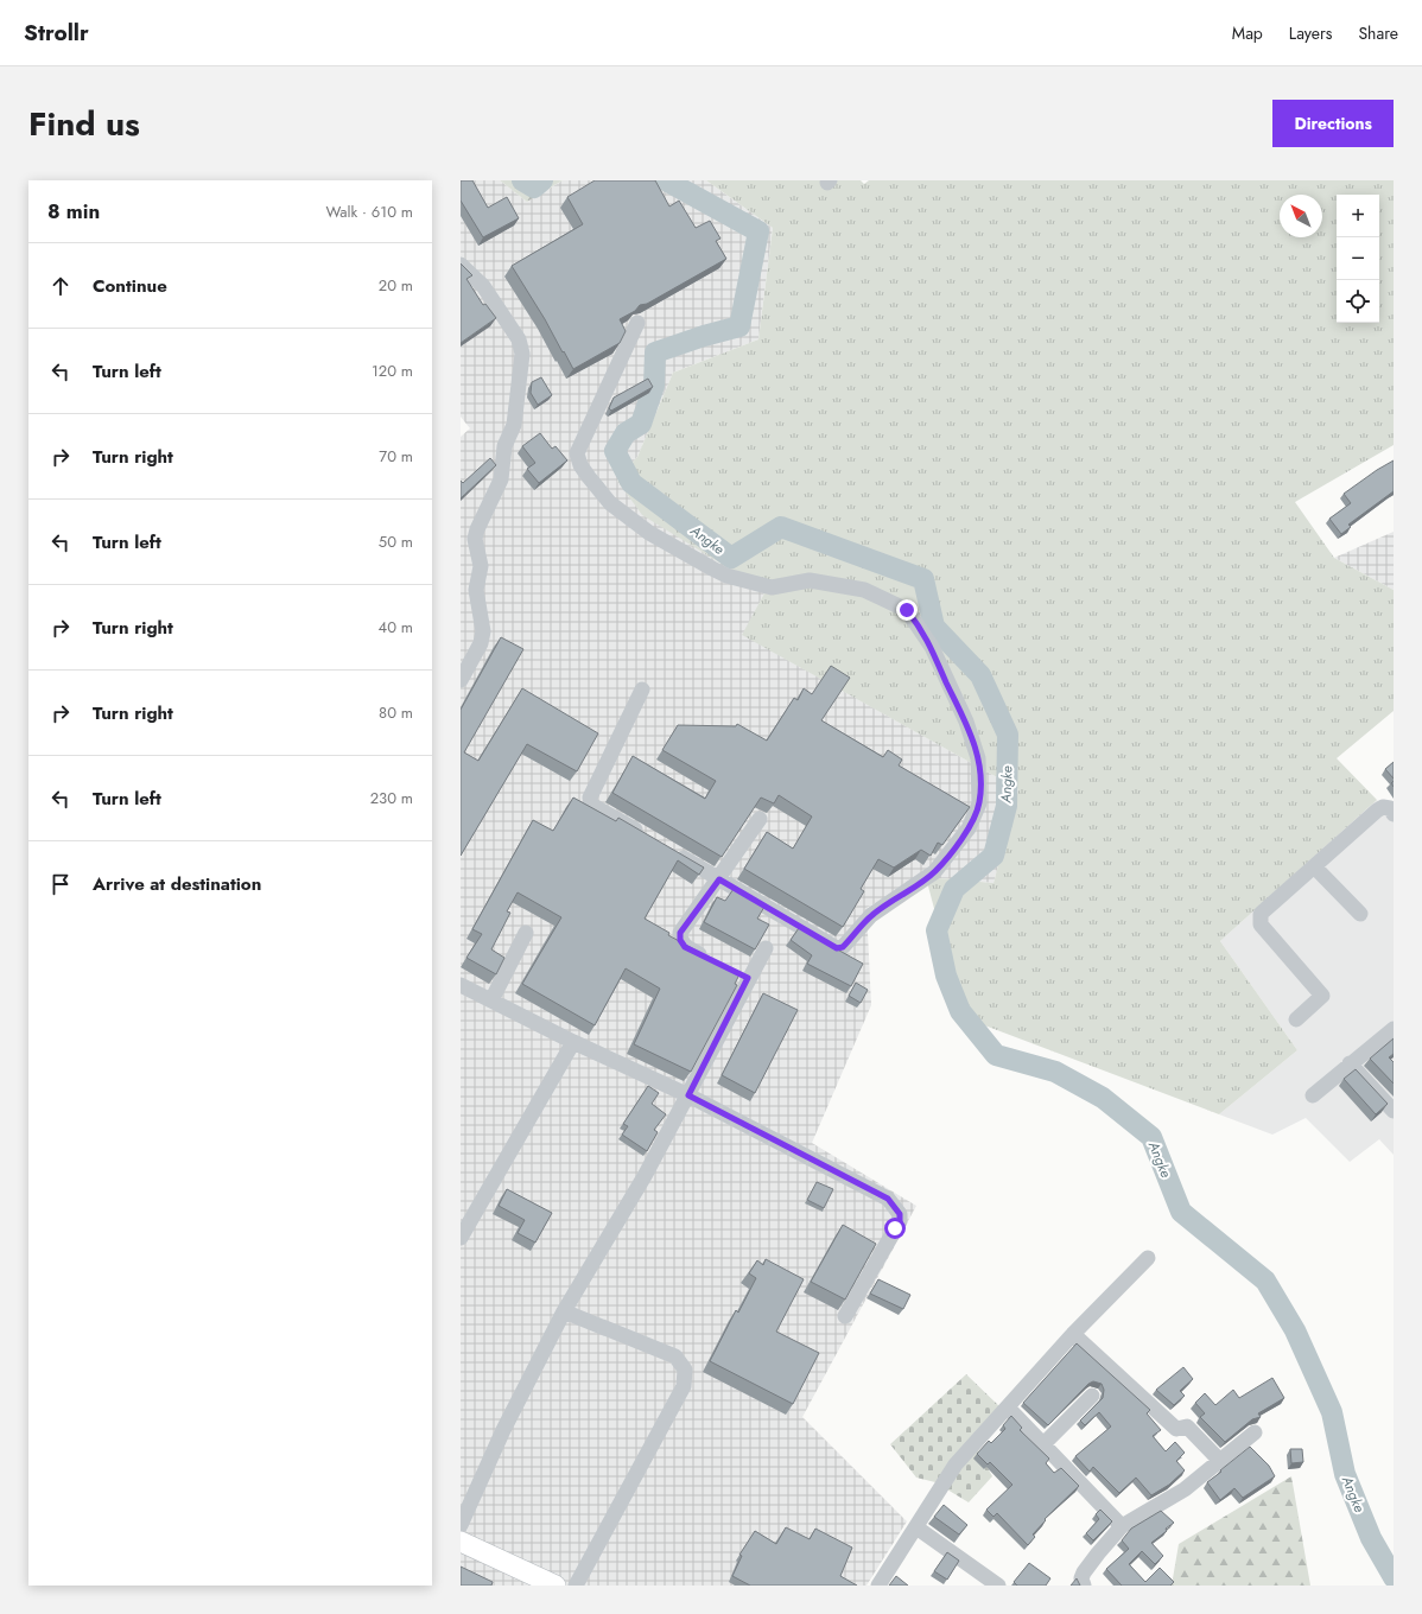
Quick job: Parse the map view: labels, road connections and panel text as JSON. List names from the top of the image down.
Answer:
{
  "water": ["Angke"],
  "north": "top left",
  "page": {
    "header": "Strollr",
    "nav": ["Map", "Layers", "Share"],
    "title": "Find us",
    "buttons": "Directions",
    "heading": ["8 min", "Walk · 610 m"],
    "map_buttons": ["+", "−"],
    "list": [
      ["Continue", "20 m"],
      ["Turn left", "120 m"],
      ["Turn right", "70 m"],
      ["Turn left", "50 m"],
      ["Turn right", "40 m"],
      ["Turn right", "80 m"],
      ["Turn left", "230 m"],
      "Arrive at destination"
    ]
  }
}
